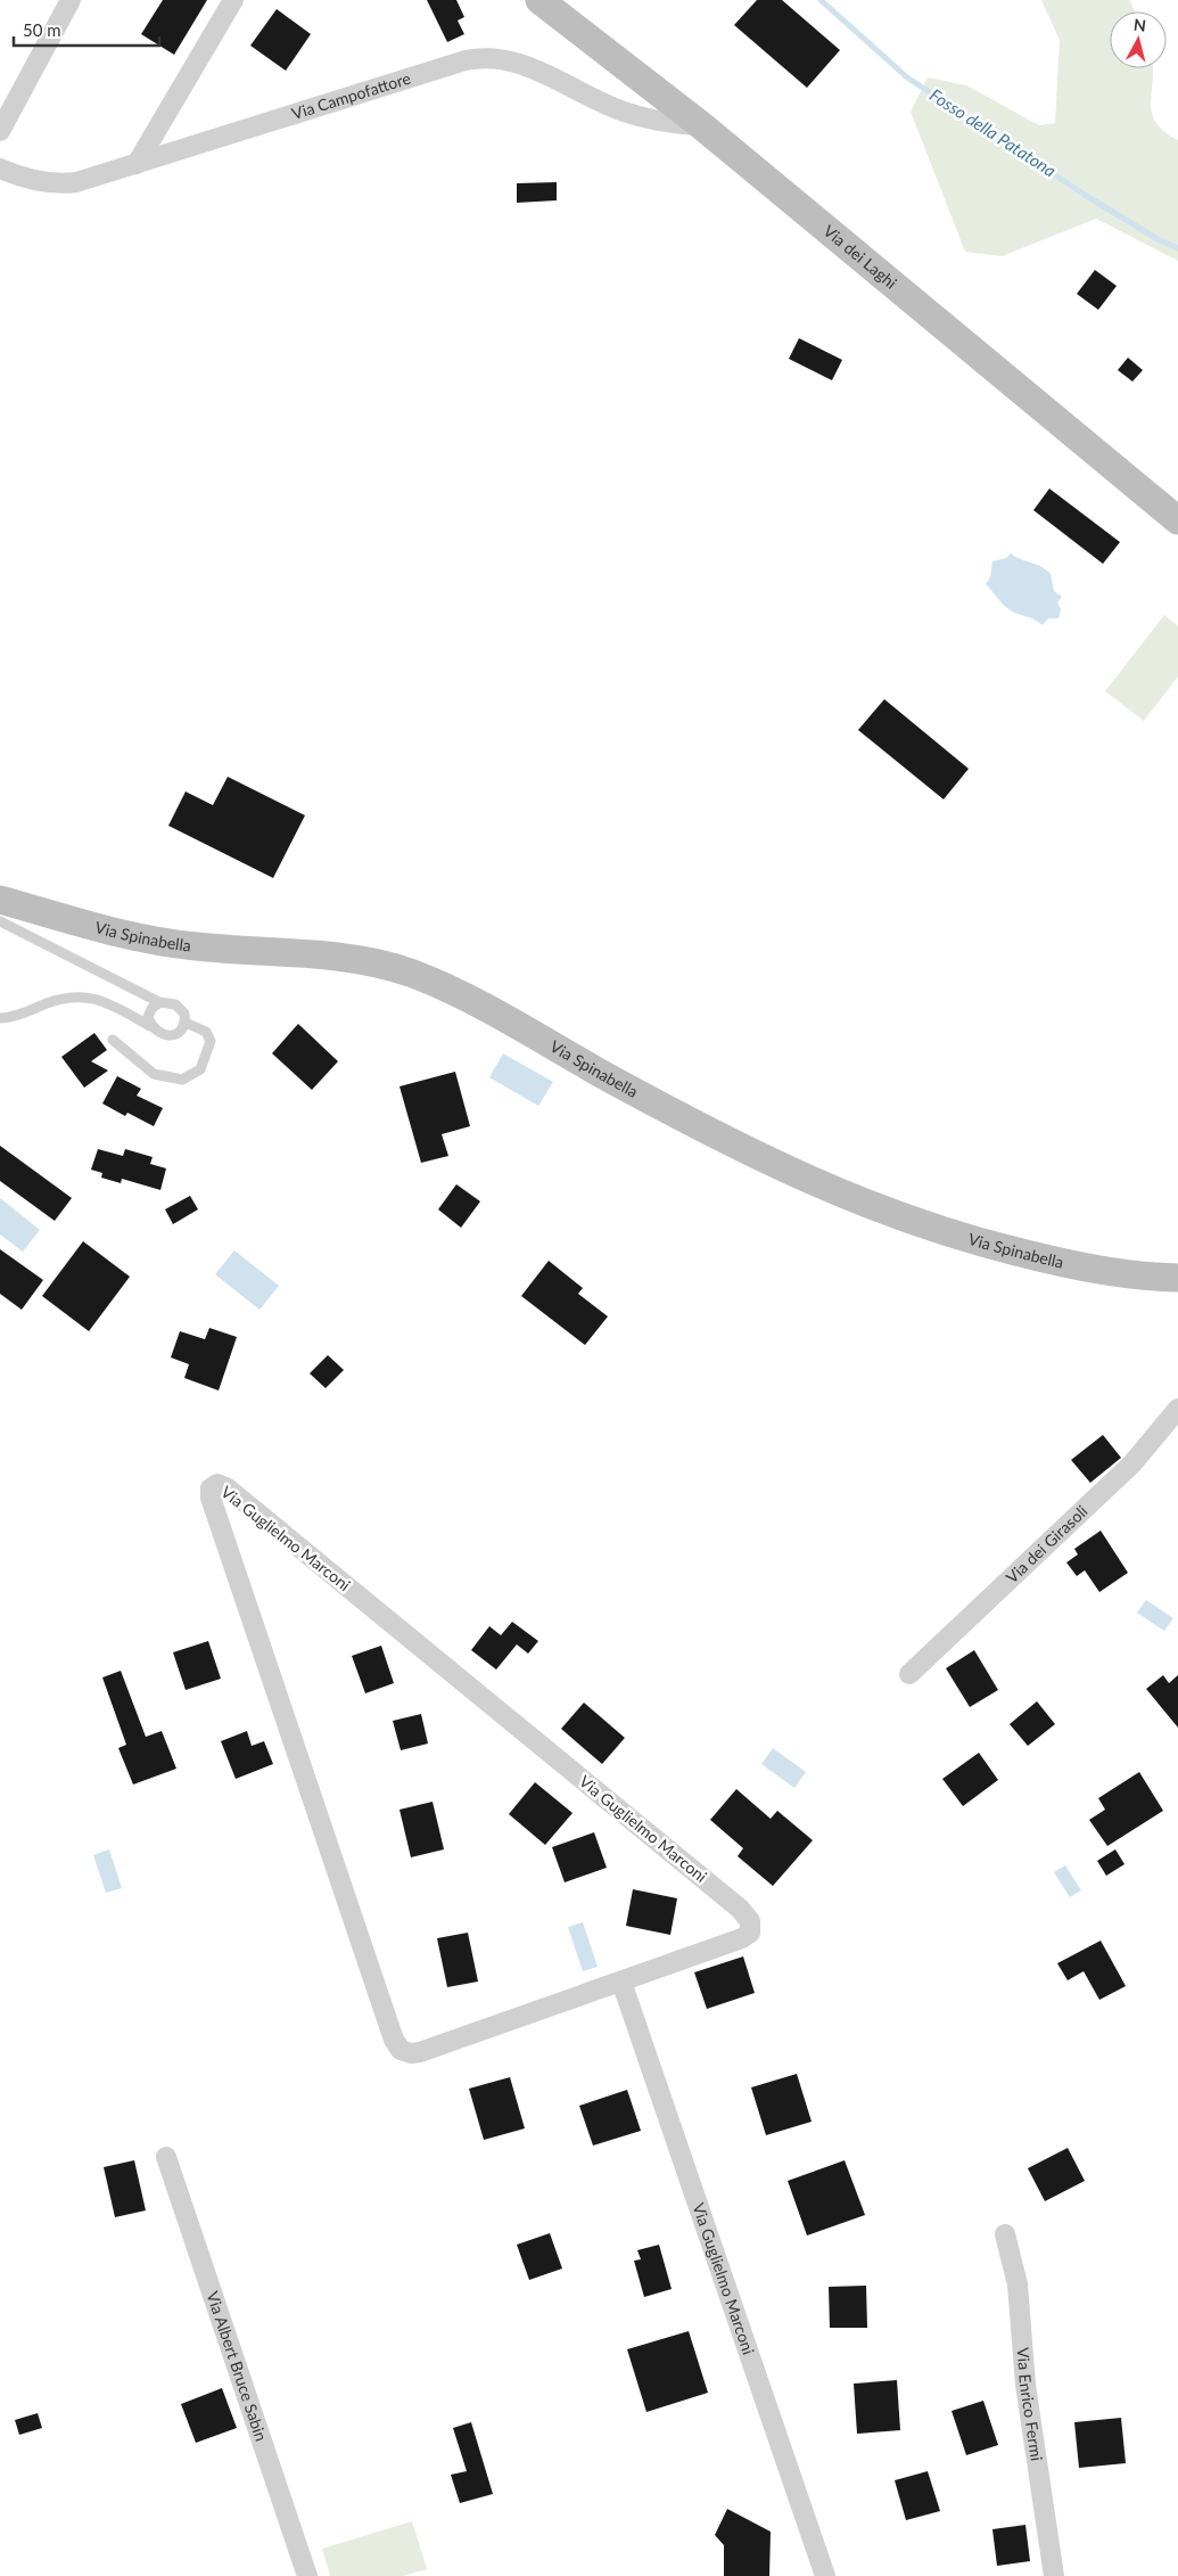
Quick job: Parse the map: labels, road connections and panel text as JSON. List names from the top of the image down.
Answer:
{
  "streets": {
    "street": [
      "Via Campofattore",
      "Via dei Laghi",
      "Via Spinabella",
      "Via Guglielmo Marconi",
      "Via dei Girasoli",
      "Via Albert Bruce Sabin",
      "Via Enrico Fermi"
    ]
  },
  "crossings": [
    ["Via Campofattore", "Via dei Laghi"]
  ],
  "water": ["Fosso della Patatona"],
  "scale_bar": "50 m",
  "north": "top"
}
